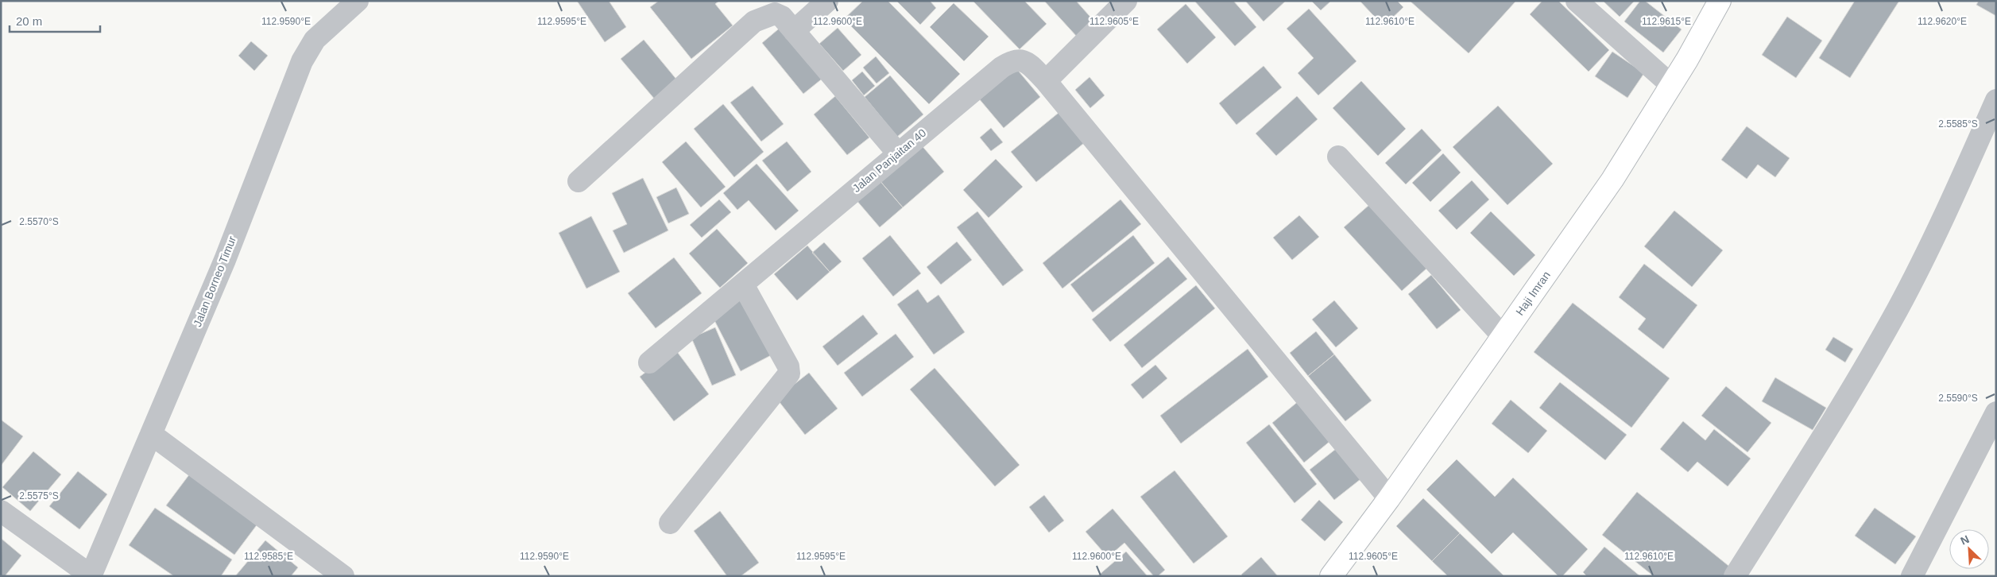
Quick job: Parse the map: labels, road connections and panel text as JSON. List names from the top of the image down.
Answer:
{
  "streets": {
    "street": ["Jalan Panjaitan 40", "Jalan Borneo Timur", "Haji Imran"]
  },
  "crossings": [
    ["Jalan Panjaitan 40", "Haji Imran"]
  ],
  "scale_bar": "20 m",
  "north": "top left",
  "coordinates": [
    "112.9590°E",
    "112.9620°E",
    "112.9595°E",
    "112.9600°E",
    "112.9605°E",
    "112.9610°E",
    "112.9615°E",
    "2.5585°S",
    "2.5570°S",
    "2.5590°S",
    "2.5575°S",
    "112.9585°E"
  ]
}
